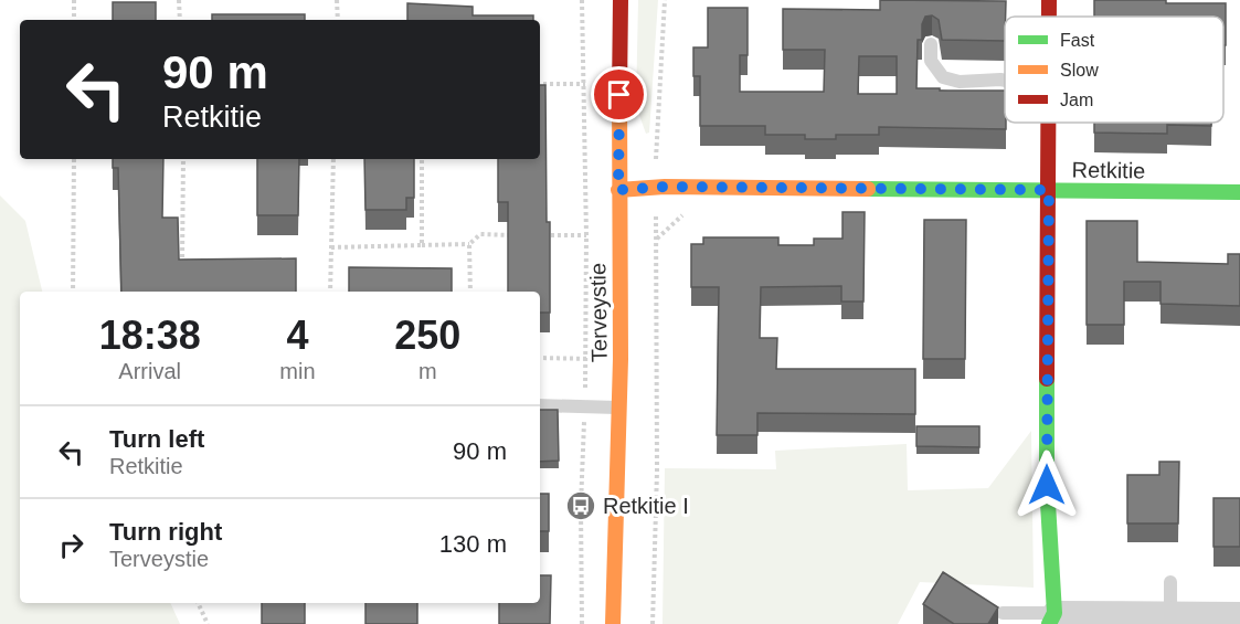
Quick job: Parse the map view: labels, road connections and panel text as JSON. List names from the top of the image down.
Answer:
{
  "streets": {
    "street": ["Retkitie", "Terveystie"]
  },
  "crossings": [
    ["Retkitie", "Terveystie"]
  ],
  "places": {
    "bus stop": ["Retkitie I"]
  },
  "legend": ["Fast", "Slow", "Jam"],
  "page": {
    "turn": ["90 m", "Retkitie"],
    "eta": [
      "18:38",
      "Arrival",
      "4",
      "min",
      "250",
      "m"
    ],
    "list": [
      {
        "name": "Turn left",
        "note": "Retkitie",
        "value": "90 m"
      },
      {
        "name": "Turn right",
        "note": "Terveystie",
        "value": "130 m"
      }
    ]
  }
}
